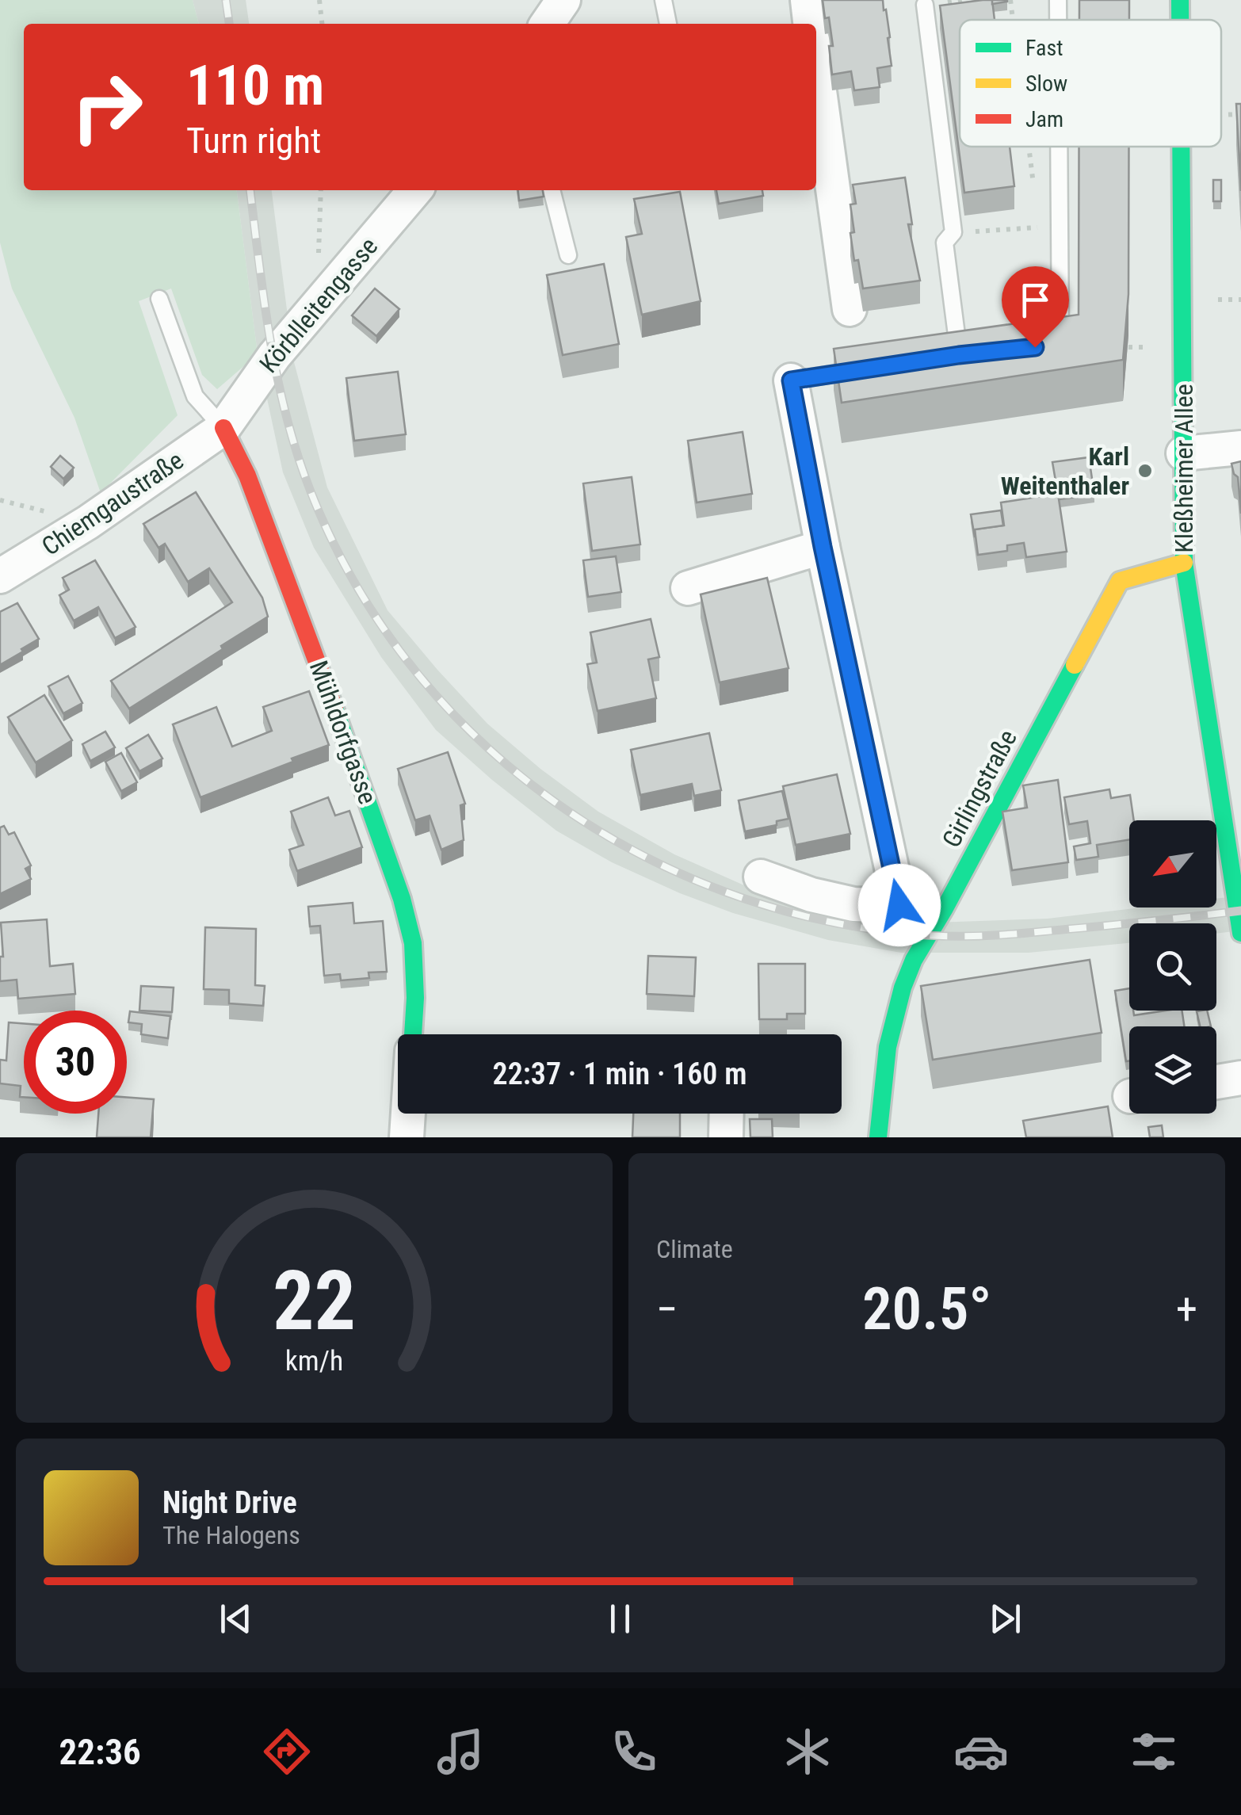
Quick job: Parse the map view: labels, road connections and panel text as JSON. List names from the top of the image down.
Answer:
{
  "streets": {
    "street": [
      "Körblleitengasse",
      "Kleßheimer Allee",
      "Chiemgaustraße",
      "Mühldorfgasse",
      "Girlingstraße"
    ]
  },
  "crossings": [
    ["Körblleitengasse", "Chiemgaustraße"],
    ["Körblleitengasse", "Mühldorfgasse"],
    ["Kleßheimer Allee", "Girlingstraße"],
    ["Chiemgaustraße", "Mühldorfgasse"]
  ],
  "places": ["Karl Weitenthaler"],
  "legend": ["Fast", "Slow", "Jam"],
  "north": "bottom left",
  "page": {
    "turn": ["110 m", "Turn right"],
    "limit": "30",
    "trip": "22:37 · 1 min · 160 m",
    "tile": "Climate",
    "heat": ["−", "20.5°", "+"],
    "song": ["Night Drive", "The Halogens"],
    "tabs": "22:36",
    "gauge": ["22", "km/h"]
  }
}
